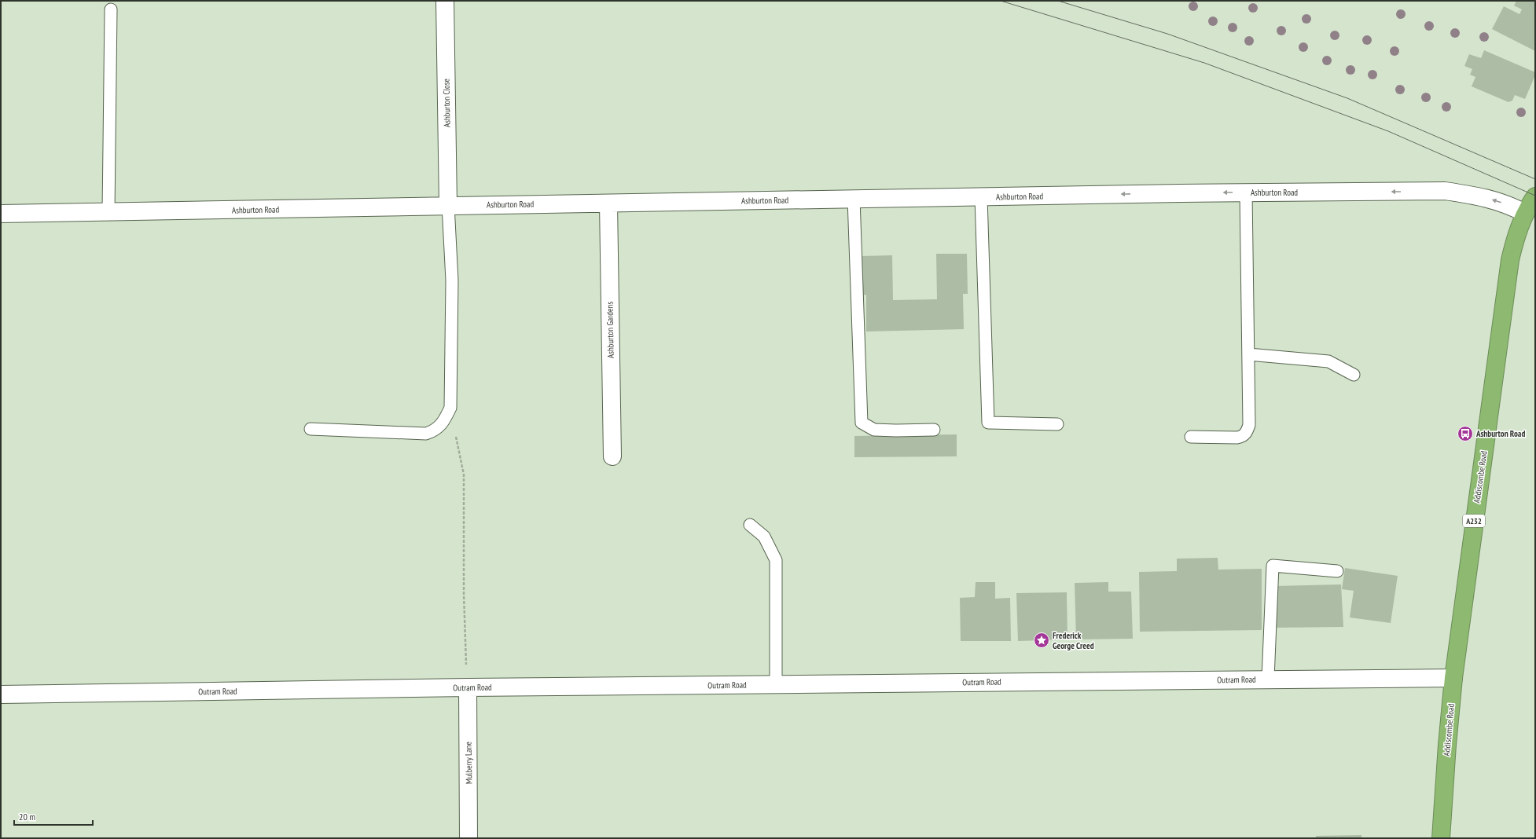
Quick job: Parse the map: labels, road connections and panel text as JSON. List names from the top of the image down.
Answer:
{
  "streets": {
    "highway": ["Addiscombe Road", "A232"],
    "street": [
      "Ashburton Close",
      "Ashburton Road",
      "Ashburton Gardens",
      "Outram Road",
      "Mulberry Lane"
    ]
  },
  "crossings": [
    ["Ashburton Close", "Ashburton Road"],
    ["Ashburton Road", "Ashburton Gardens"],
    ["Ashburton Road", "Addiscombe Road"],
    ["Addiscombe Road", "Outram Road"],
    ["Outram Road", "Mulberry Lane"]
  ],
  "one_way": ["Ashburton Road"],
  "places": {
    "bus stop": ["Ashburton Road"],
    "place": ["Frederick George Creed"]
  },
  "scale_bar": "20 m"
}
